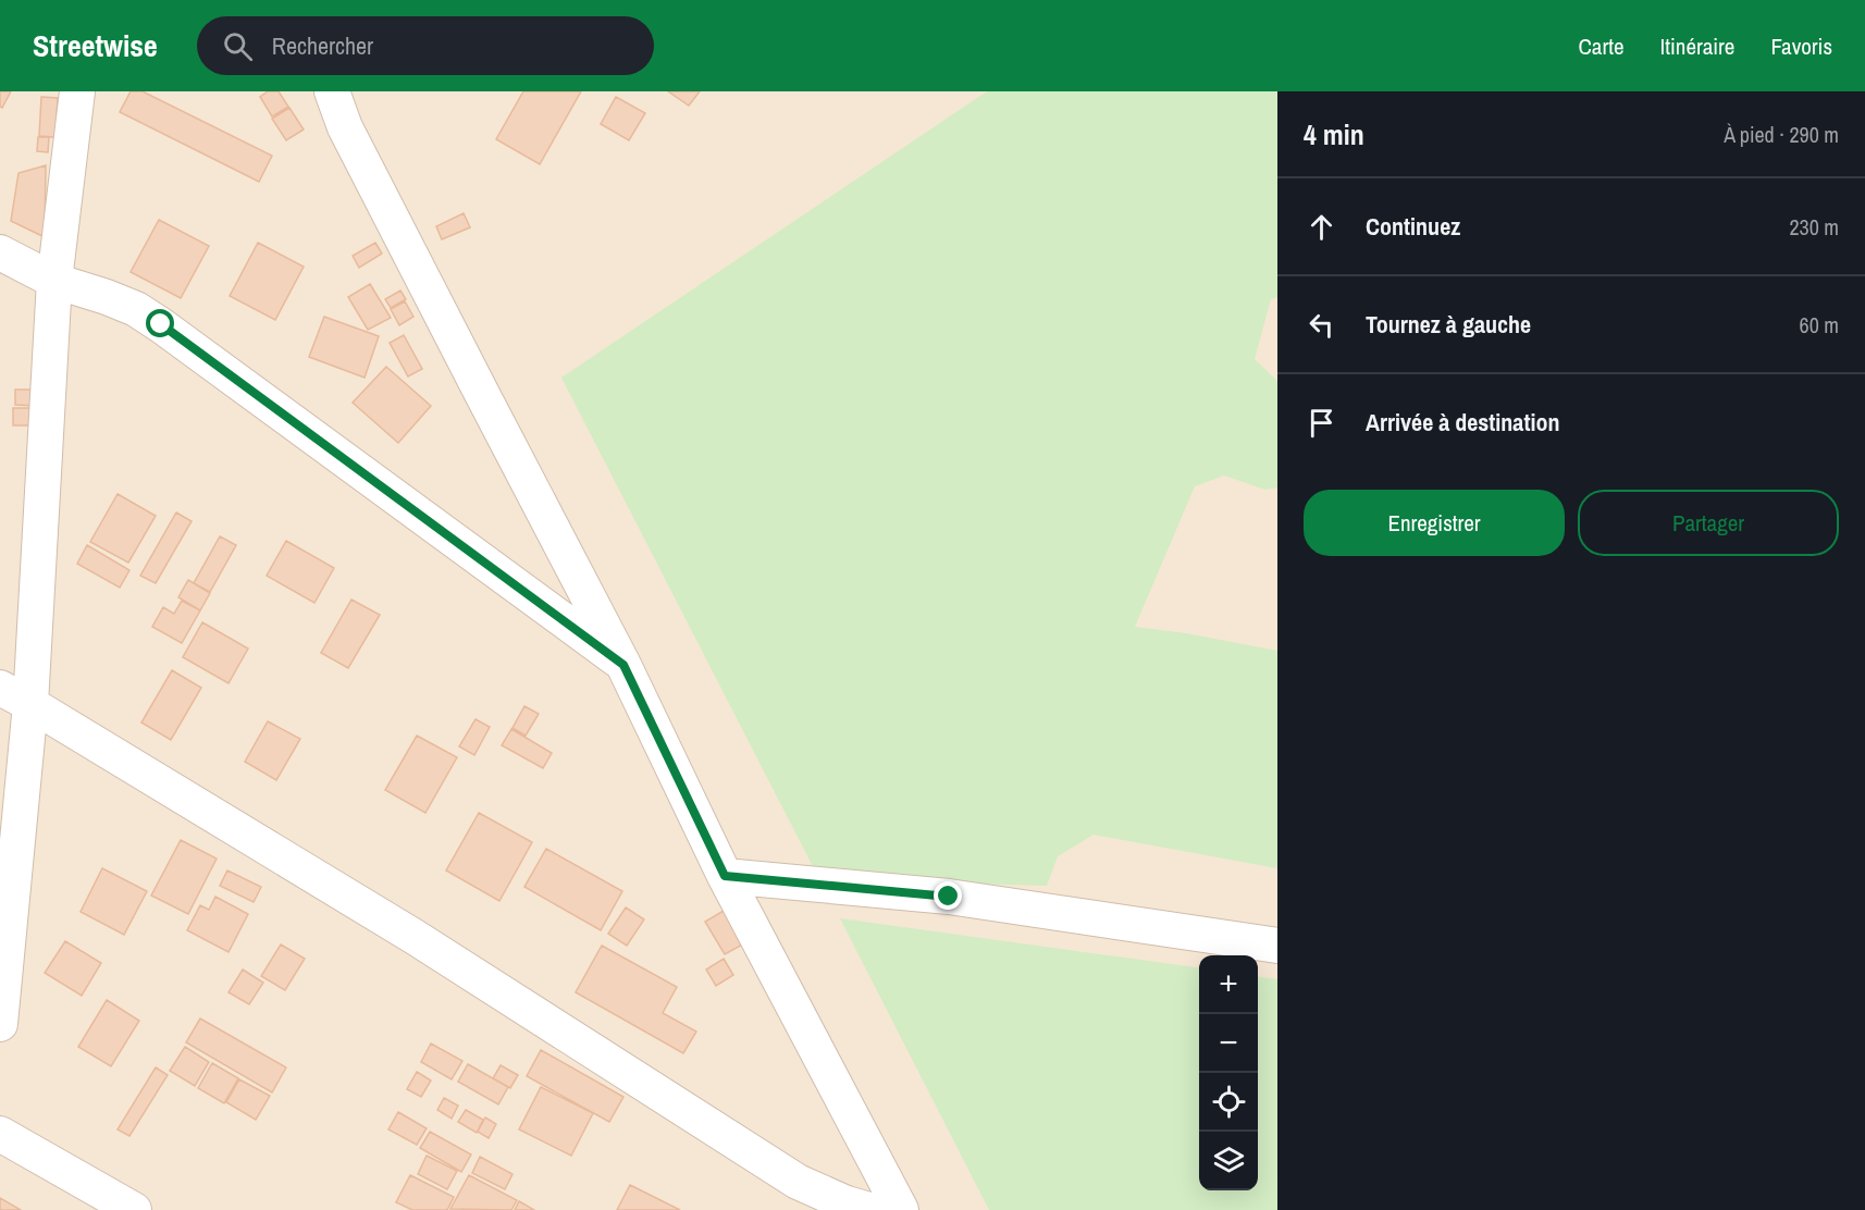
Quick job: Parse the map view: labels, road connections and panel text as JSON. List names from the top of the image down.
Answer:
{
  "page": {
    "header": "Streetwise",
    "search": "Rechercher",
    "nav": ["Carte", "Itinéraire", "Favoris"],
    "heading": ["4 min", "À pied · 290 m"],
    "list": [
      ["Continuez", "230 m"],
      ["Tournez à gauche", "60 m"],
      "Arrivée à destination"
    ],
    "buttons": ["Enregistrer", "Partager"],
    "map_buttons": ["+", "−"]
  }
}
